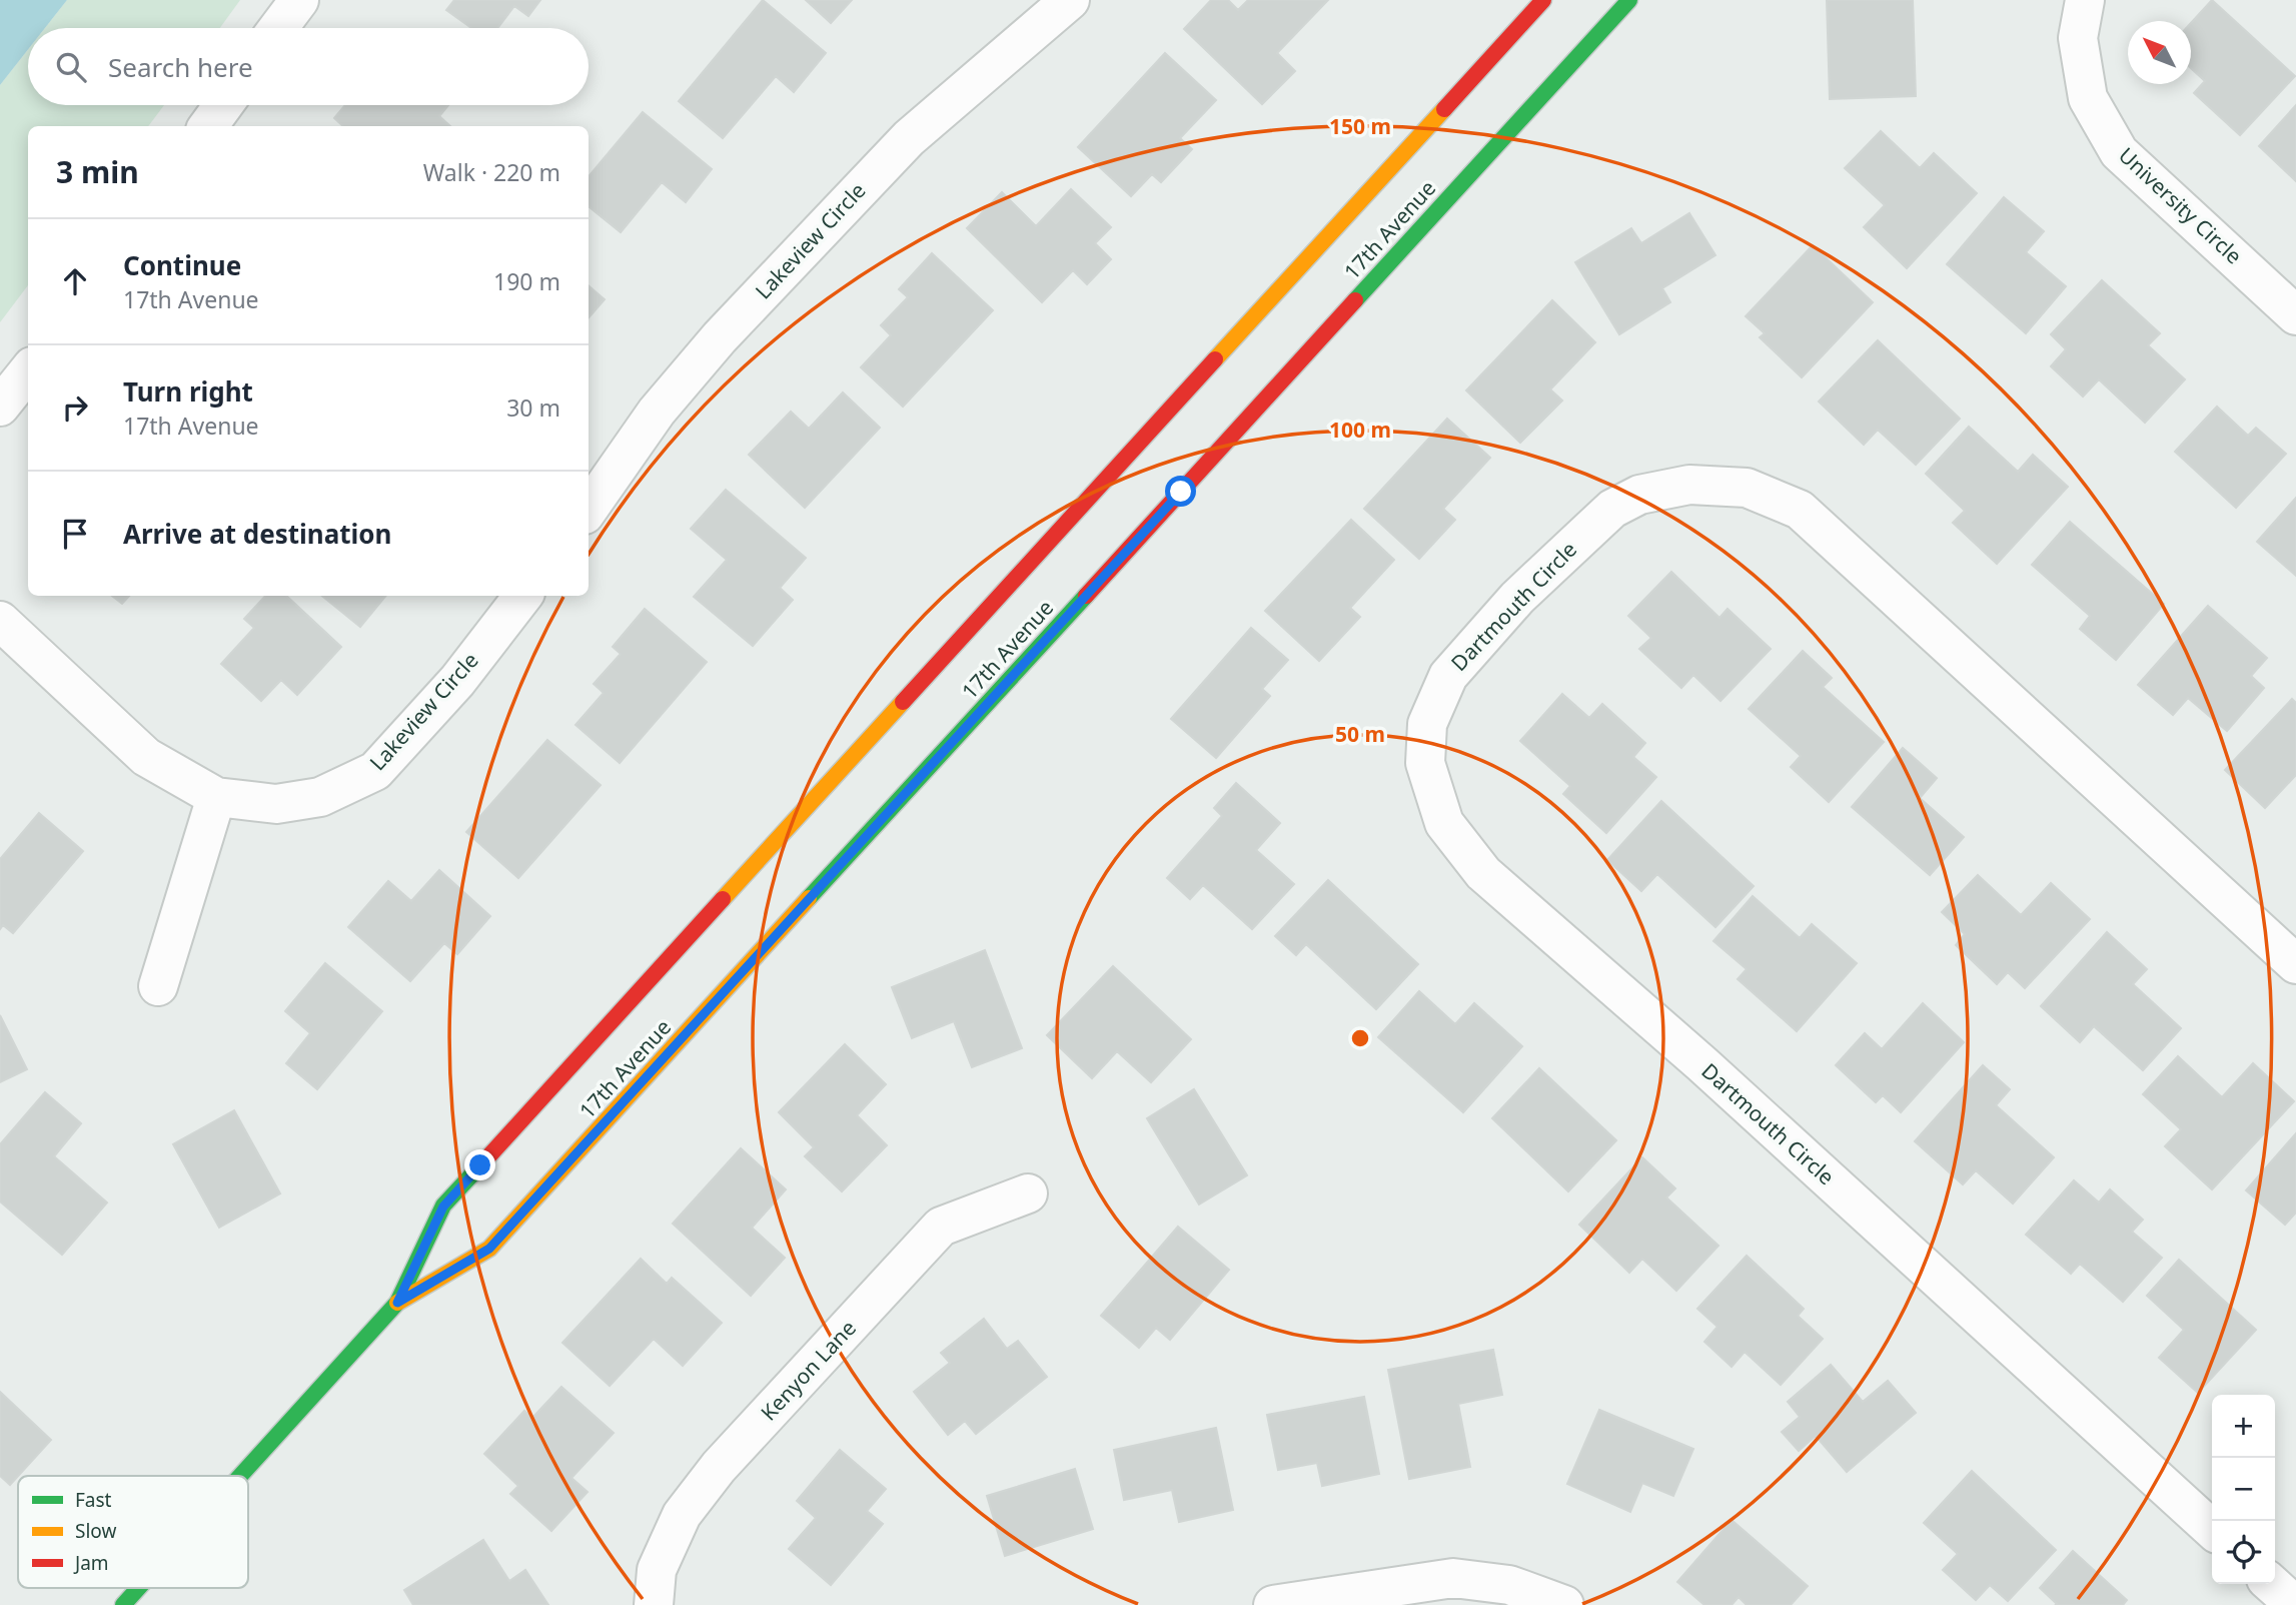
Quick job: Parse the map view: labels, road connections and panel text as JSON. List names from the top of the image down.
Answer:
{
  "streets": {
    "main road": ["17th Avenue"],
    "street": [
      "University Circle",
      "Lakeview Circle",
      "Dartmouth Circle",
      "Kenyon Lane"
    ]
  },
  "legend": ["Fast", "Slow", "Jam"],
  "north": "top left",
  "page": {
    "search": "Search here",
    "heading": ["3 min", "Walk · 220 m"],
    "list": [
      ["Continue", "17th Avenue", "190 m"],
      ["Turn right", "17th Avenue", "30 m"],
      "Arrive at destination"
    ],
    "map_buttons": ["+", "−"]
  },
  "rings": ["150 m", "100 m", "50 m"]
}
